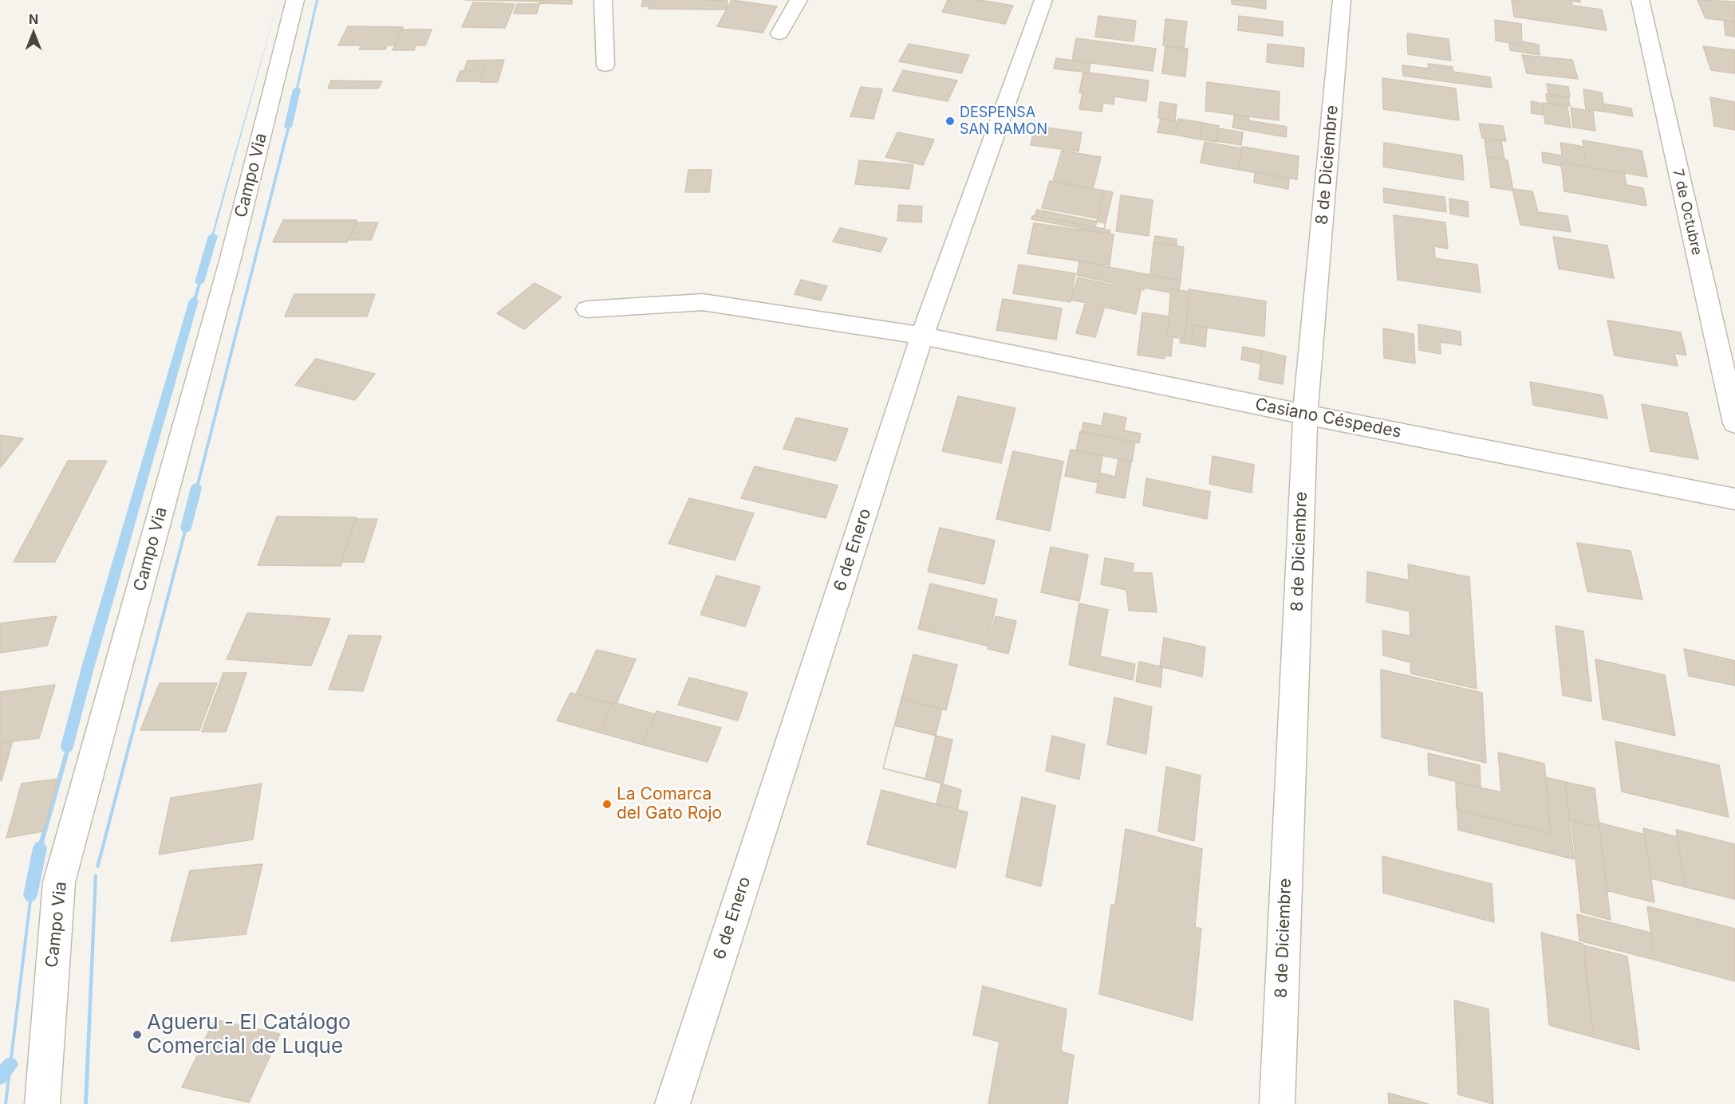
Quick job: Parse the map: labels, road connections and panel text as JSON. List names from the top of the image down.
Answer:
{
  "streets": {
    "street": [
      "8 de Diciembre",
      "Campo Via",
      "7 de Octubre",
      "Casiano Céspedes",
      "6 de Enero"
    ]
  },
  "crossings": [
    ["8 de Diciembre", "Casiano Céspedes"],
    ["Casiano Céspedes", "6 de Enero"]
  ],
  "places": ["DESPENSA SAN RAMON", "La Comarca del Gato Rojo", "Agueru - El Catálogo Comercial de Luque"],
  "north": "top"
}
